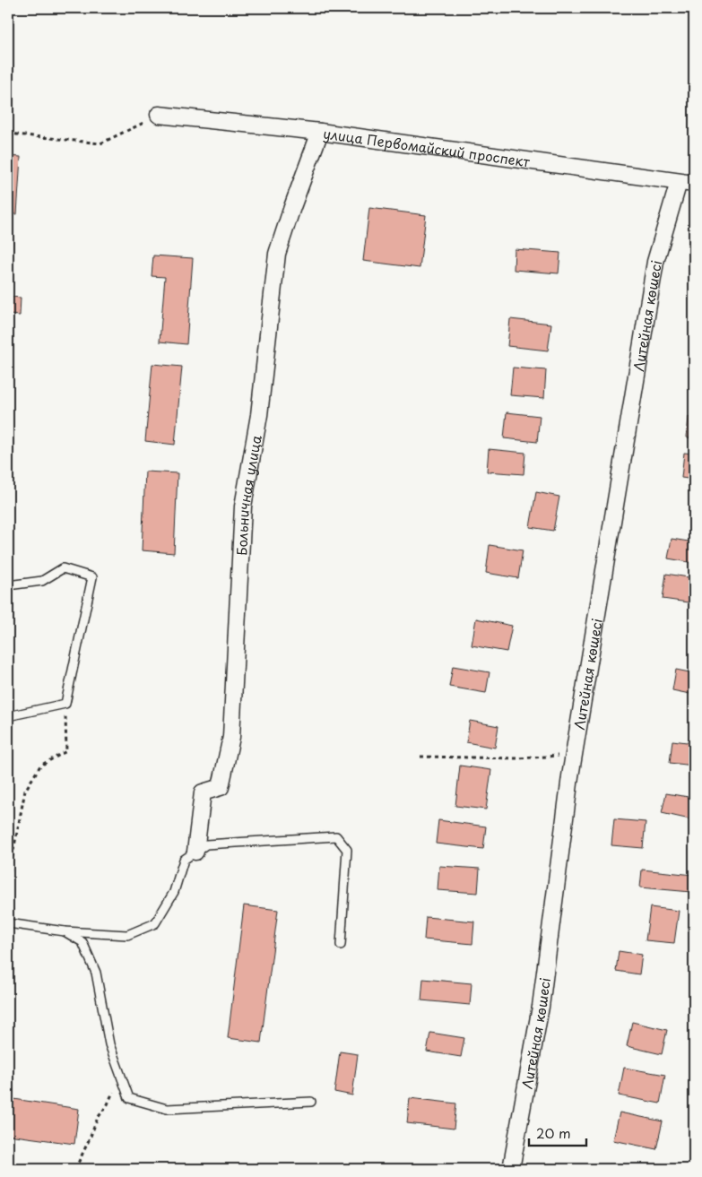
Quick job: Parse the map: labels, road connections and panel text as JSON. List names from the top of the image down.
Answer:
{
  "streets": {
    "street": ["улица Первомайский проспект", "Литейная көшесі", "Больничная улица"]
  },
  "crossings": [
    ["улица Первомайский проспект", "Литейная көшесі"],
    ["улица Первомайский проспект", "Больничная улица"]
  ],
  "scale_bar": "20 m"
}
